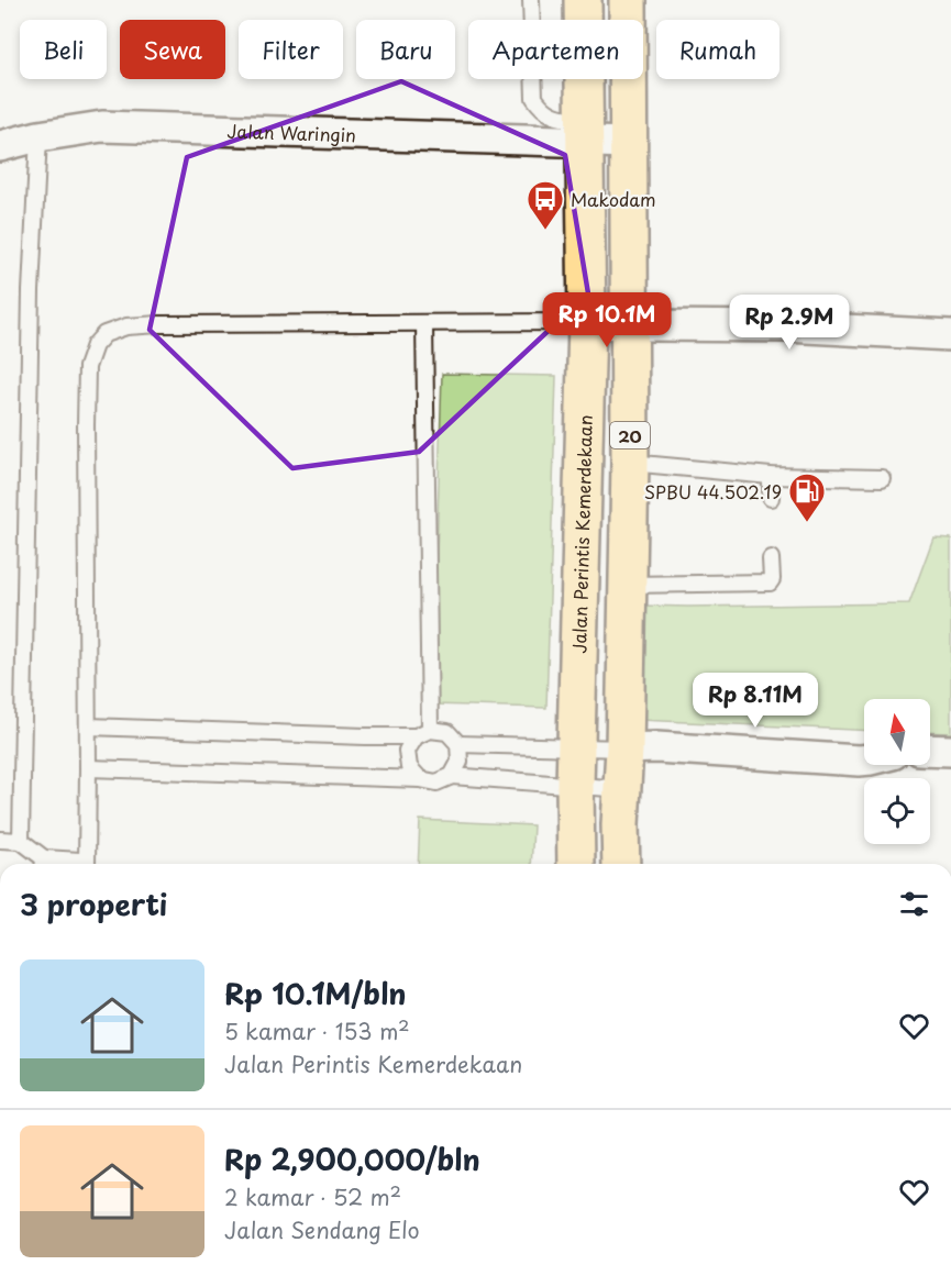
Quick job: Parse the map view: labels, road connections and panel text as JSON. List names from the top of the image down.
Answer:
{
  "streets": {
    "highway": ["20", "Jalan Perintis Kemerdekaan"],
    "street": ["Jalan Waringin"]
  },
  "crossings": [
    ["Jalan Waringin", "Jalan Perintis Kemerdekaan"]
  ],
  "places": {
    "bus stop": ["Makodam"],
    "fuel station": ["SPBU 44.502.19"]
  },
  "north": "top",
  "page": {
    "chip": [
      "Beli",
      "Sewa",
      "Filter",
      "Baru",
      "Apartemen",
      "Rumah"
    ],
    "price": ["Rp 10.1M", "Rp 2.9M", "Rp 8.11M"],
    "heading": "3 properti",
    "list": [
      {
        "name": "Rp 10.1M/bln",
        "note": "5 kamar · 153 m² · Jalan Perintis Kemerdekaan"
      },
      {
        "name": "Rp 2,900,000/bln",
        "note": "2 kamar · 52 m² · Jalan Sendang Elo"
      }
    ]
  }
}
